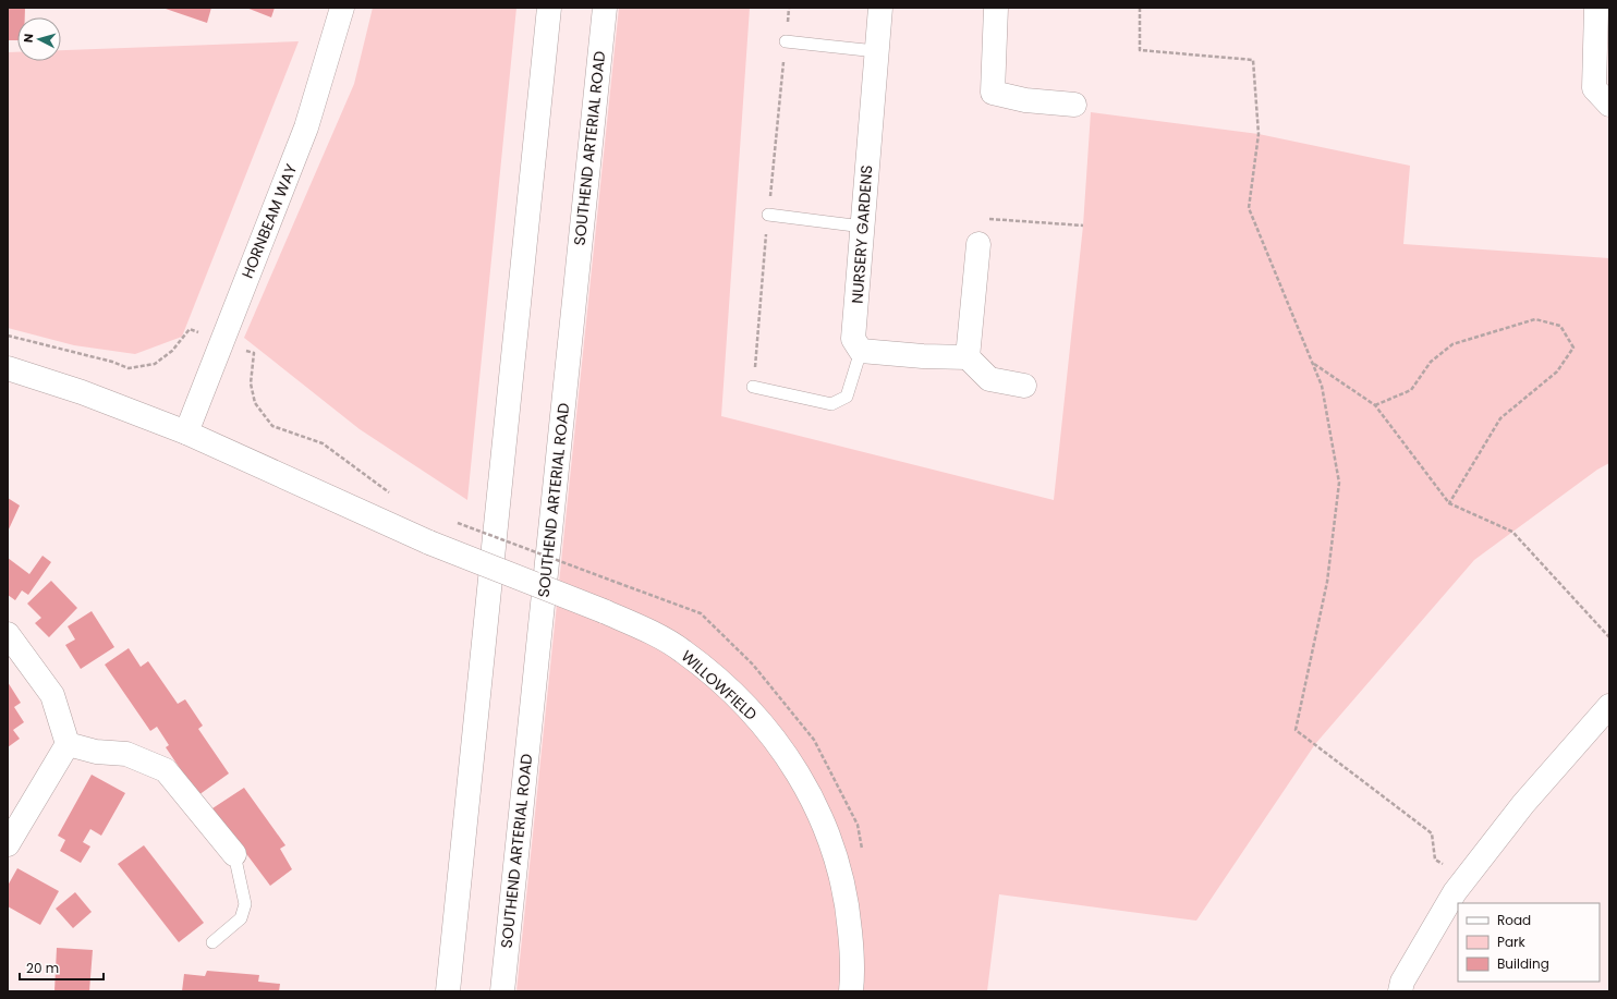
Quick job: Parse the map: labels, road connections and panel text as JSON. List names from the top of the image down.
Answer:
{
  "streets": {
    "main road": [
      "SOUTHEND ARTERIAL ROAD",
      "HORNBEAM WAY",
      "NURSERY GARDENS",
      "WILLOWFIELD"
    ]
  },
  "crossings": [
    ["HORNBEAM WAY", "WILLOWFIELD"]
  ],
  "legend": ["Road", "Park", "Building"],
  "scale_bar": "20 m",
  "north": "left"
}
